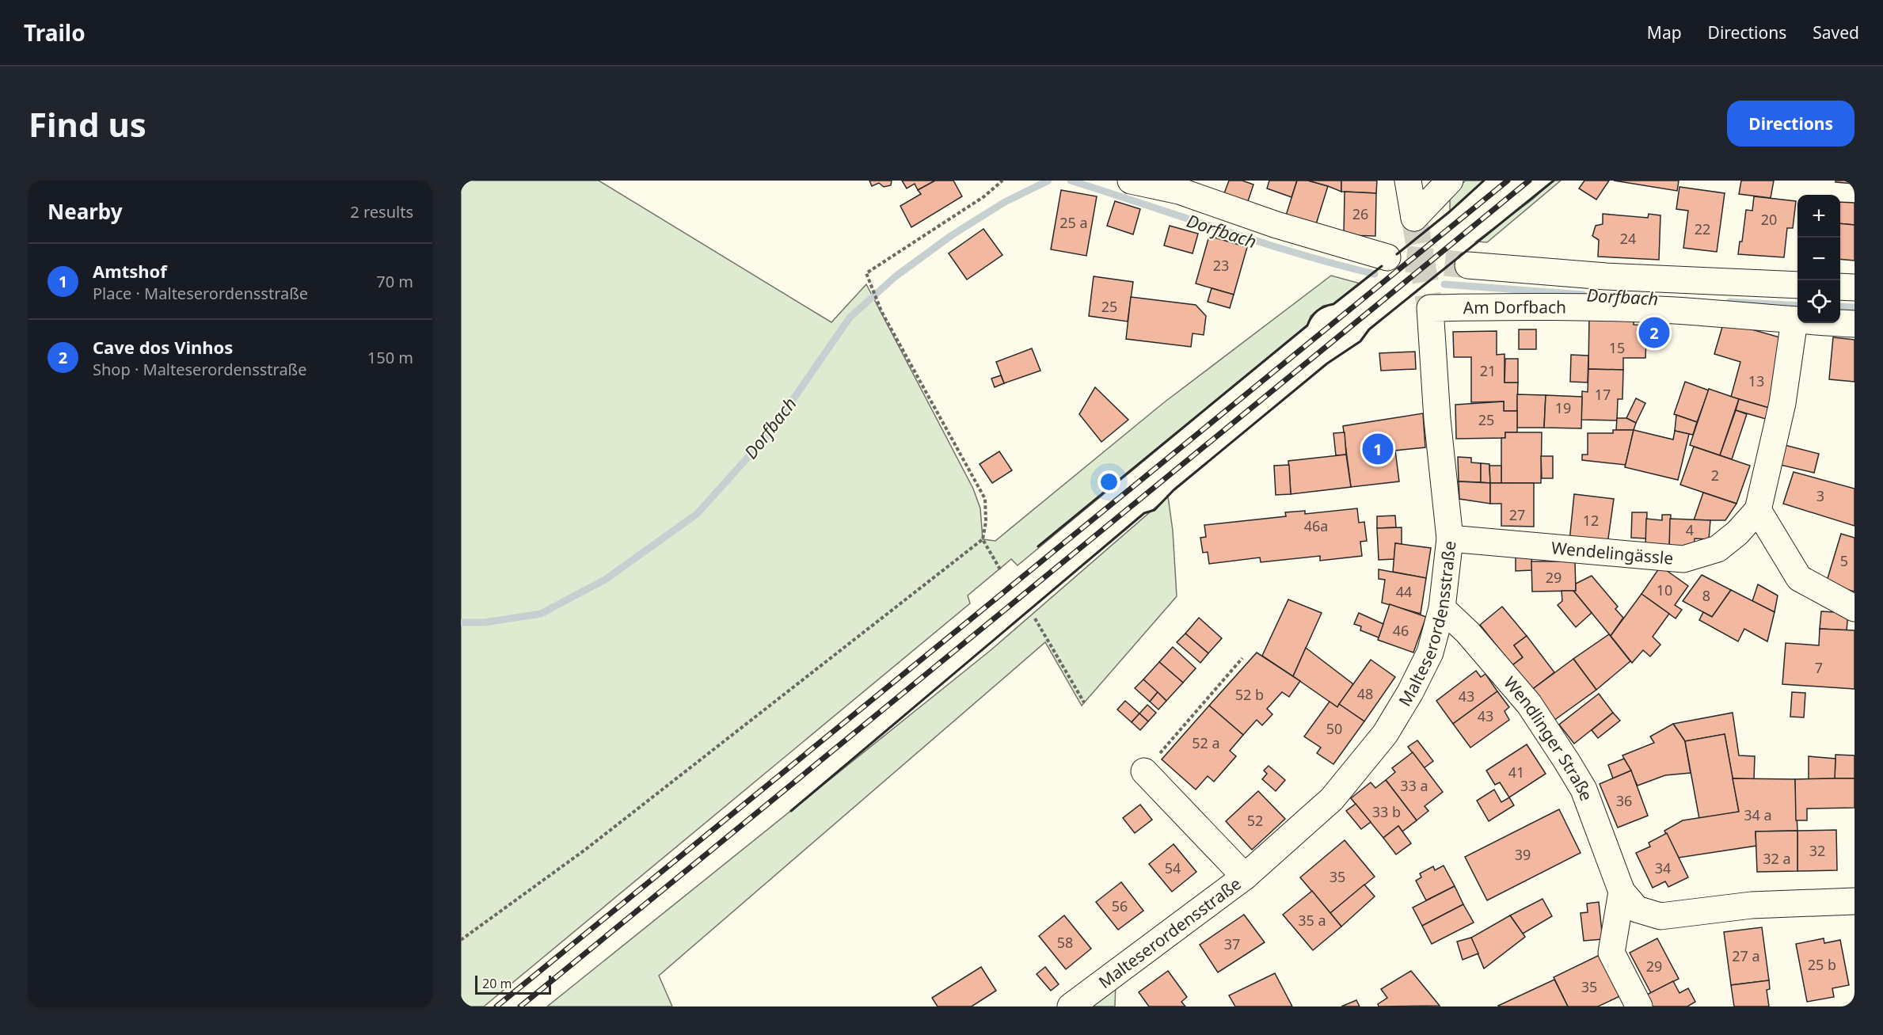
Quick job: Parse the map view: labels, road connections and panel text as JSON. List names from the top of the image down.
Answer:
{
  "streets": {
    "street": [
      "Am Dorfbach",
      "Wendelingässle",
      "Malteserordensstraße",
      "Wendlinger Straße"
    ]
  },
  "crossings": [
    ["Am Dorfbach", "Wendelingässle"],
    ["Am Dorfbach", "Malteserordensstraße"],
    ["Wendelingässle", "Malteserordensstraße"],
    ["Malteserordensstraße", "Wendlinger Straße"]
  ],
  "water": ["Dorfbach"],
  "house_numbers": [
    "26",
    "20",
    "25 a",
    "22",
    "24",
    "23",
    "25",
    "15",
    "21",
    "13",
    "17",
    "19",
    "25",
    "2",
    "3",
    "27",
    "12",
    "46a",
    "4",
    "5",
    "29",
    "10",
    "44",
    "8",
    "46",
    "7",
    "48",
    "52 b",
    "43",
    "43",
    "50",
    "52 a",
    "41",
    "33 a",
    "36",
    "33 b",
    "34 a",
    "52",
    "32",
    "39",
    "32 a",
    "54",
    "34",
    "35",
    "56",
    "35 a",
    "58",
    "37",
    "27 a",
    "25 b",
    "29",
    "35"
  ],
  "scale_bar": "20 m",
  "page": {
    "header": "Trailo",
    "nav": ["Map", "Directions", "Saved"],
    "buttons": "Directions",
    "title": "Find us",
    "heading": ["Nearby", "2 results"],
    "map_buttons": ["+", "−"],
    "list": [
      {
        "mark": "1",
        "name": "Amtshof",
        "note": "Place · Malteserordensstraße",
        "value": "70 m"
      },
      {
        "mark": "2",
        "name": "Cave dos Vinhos",
        "note": "Shop · Malteserordensstraße",
        "value": "150 m"
      }
    ],
    "pins": ["2", "1"],
    "scale": "20 m"
  }
}
